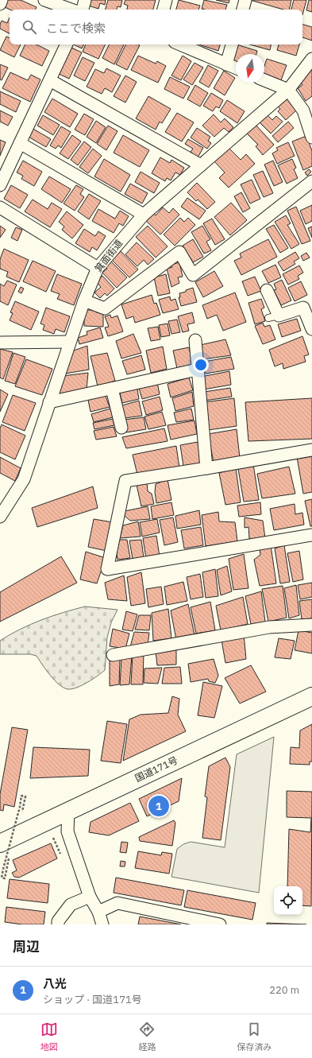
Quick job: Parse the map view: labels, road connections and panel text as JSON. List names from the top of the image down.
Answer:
{
  "streets": {
    "highway": ["国道171号"],
    "street": ["箕面街道"]
  },
  "north": "bottom",
  "page": {
    "search": "ここで検索",
    "pins": "1",
    "heading": "周辺",
    "list": [
      {
        "mark": "1",
        "name": "八光",
        "note": "ショップ · 国道171号",
        "value": "220 m"
      }
    ],
    "nav": ["地図", "経路", "保存済み"]
  }
}
